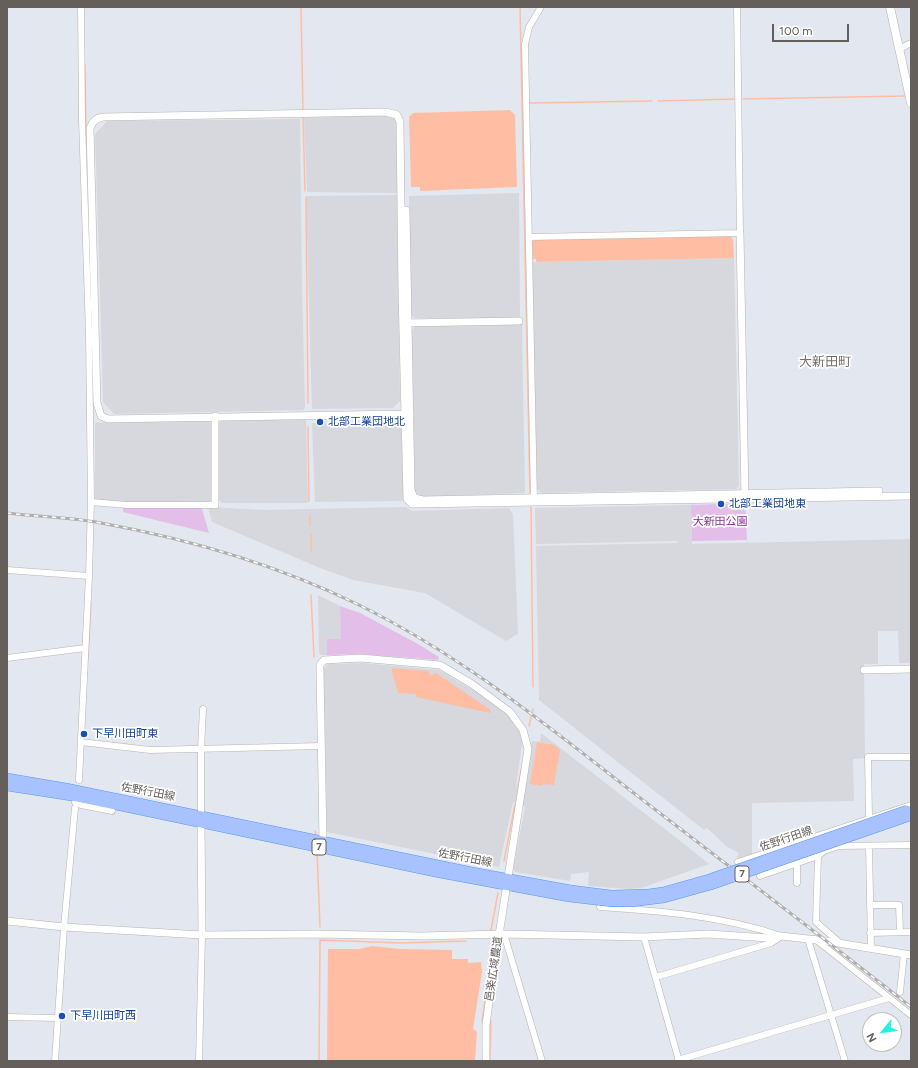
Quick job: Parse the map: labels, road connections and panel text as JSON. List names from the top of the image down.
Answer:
{
  "streets": {
    "main road": ["佐野行田線", "7"],
    "street": ["邑楽広域農道"]
  },
  "crossings": [
    ["佐野行田線", "邑楽広域農道"]
  ],
  "districts": ["大新田町"],
  "parks": ["大新田公園"],
  "places": [
    "北部工業団地北",
    "北部工業団地東",
    "下早川田町東",
    "下早川田町西"
  ],
  "scale_bar": "100 m",
  "north": "bottom left"
}
